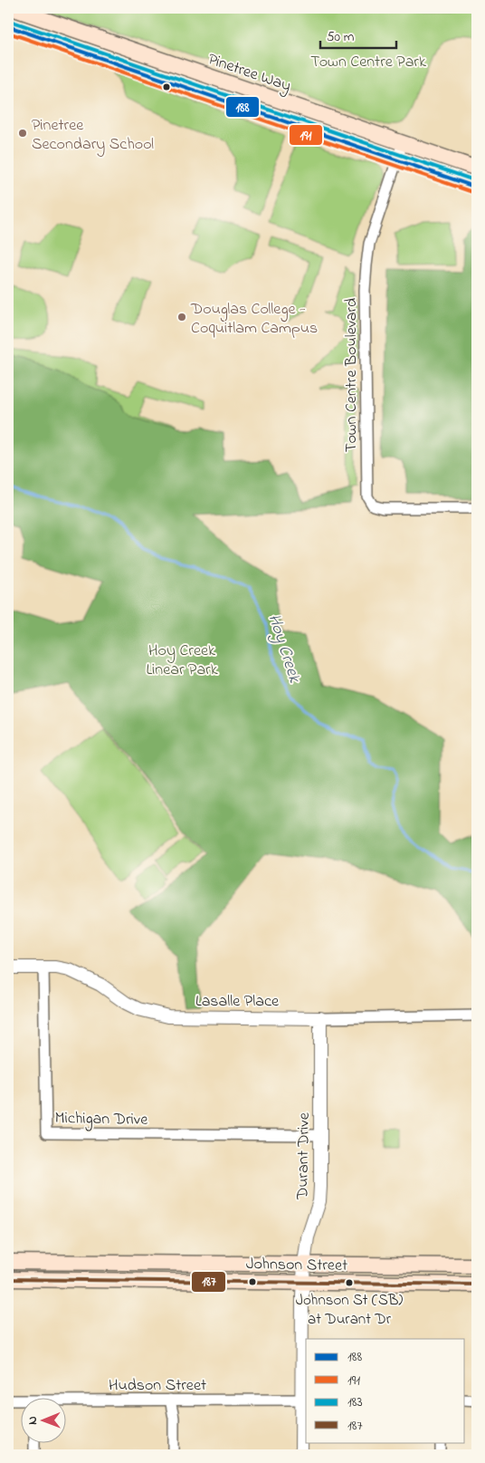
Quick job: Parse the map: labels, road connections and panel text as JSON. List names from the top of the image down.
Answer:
{
  "streets": {
    "main road": ["Pinetree Way", "Johnson Street"],
    "street": [
      "Town Centre Boulevard",
      "Lasalle Place",
      "Michigan Drive",
      "Durant Drive",
      "Hudson Street"
    ]
  },
  "crossings": [
    ["Pinetree Way", "Town Centre Boulevard"],
    ["Lasalle Place", "Michigan Drive"],
    ["Lasalle Place", "Durant Drive"],
    ["Michigan Drive", "Durant Drive"],
    ["Durant Drive", "Johnson Street"],
    ["Durant Drive", "Hudson Street"]
  ],
  "water": ["Hoy Creek"],
  "parks": ["Town Centre Park", "Hoy Creek Linear Park"],
  "places": ["Pinetree Secondary School", "Douglas College - Coquitlam Campus", "Johnson St (SB) at Durant Dr"],
  "lines": [
    "transit line 183",
    "transit line 188",
    "transit line 191",
    "transit line 187"
  ],
  "legend": [
    "188",
    "191",
    "183",
    "187"
  ],
  "scale_bar": "50 m",
  "north": "left"
}
